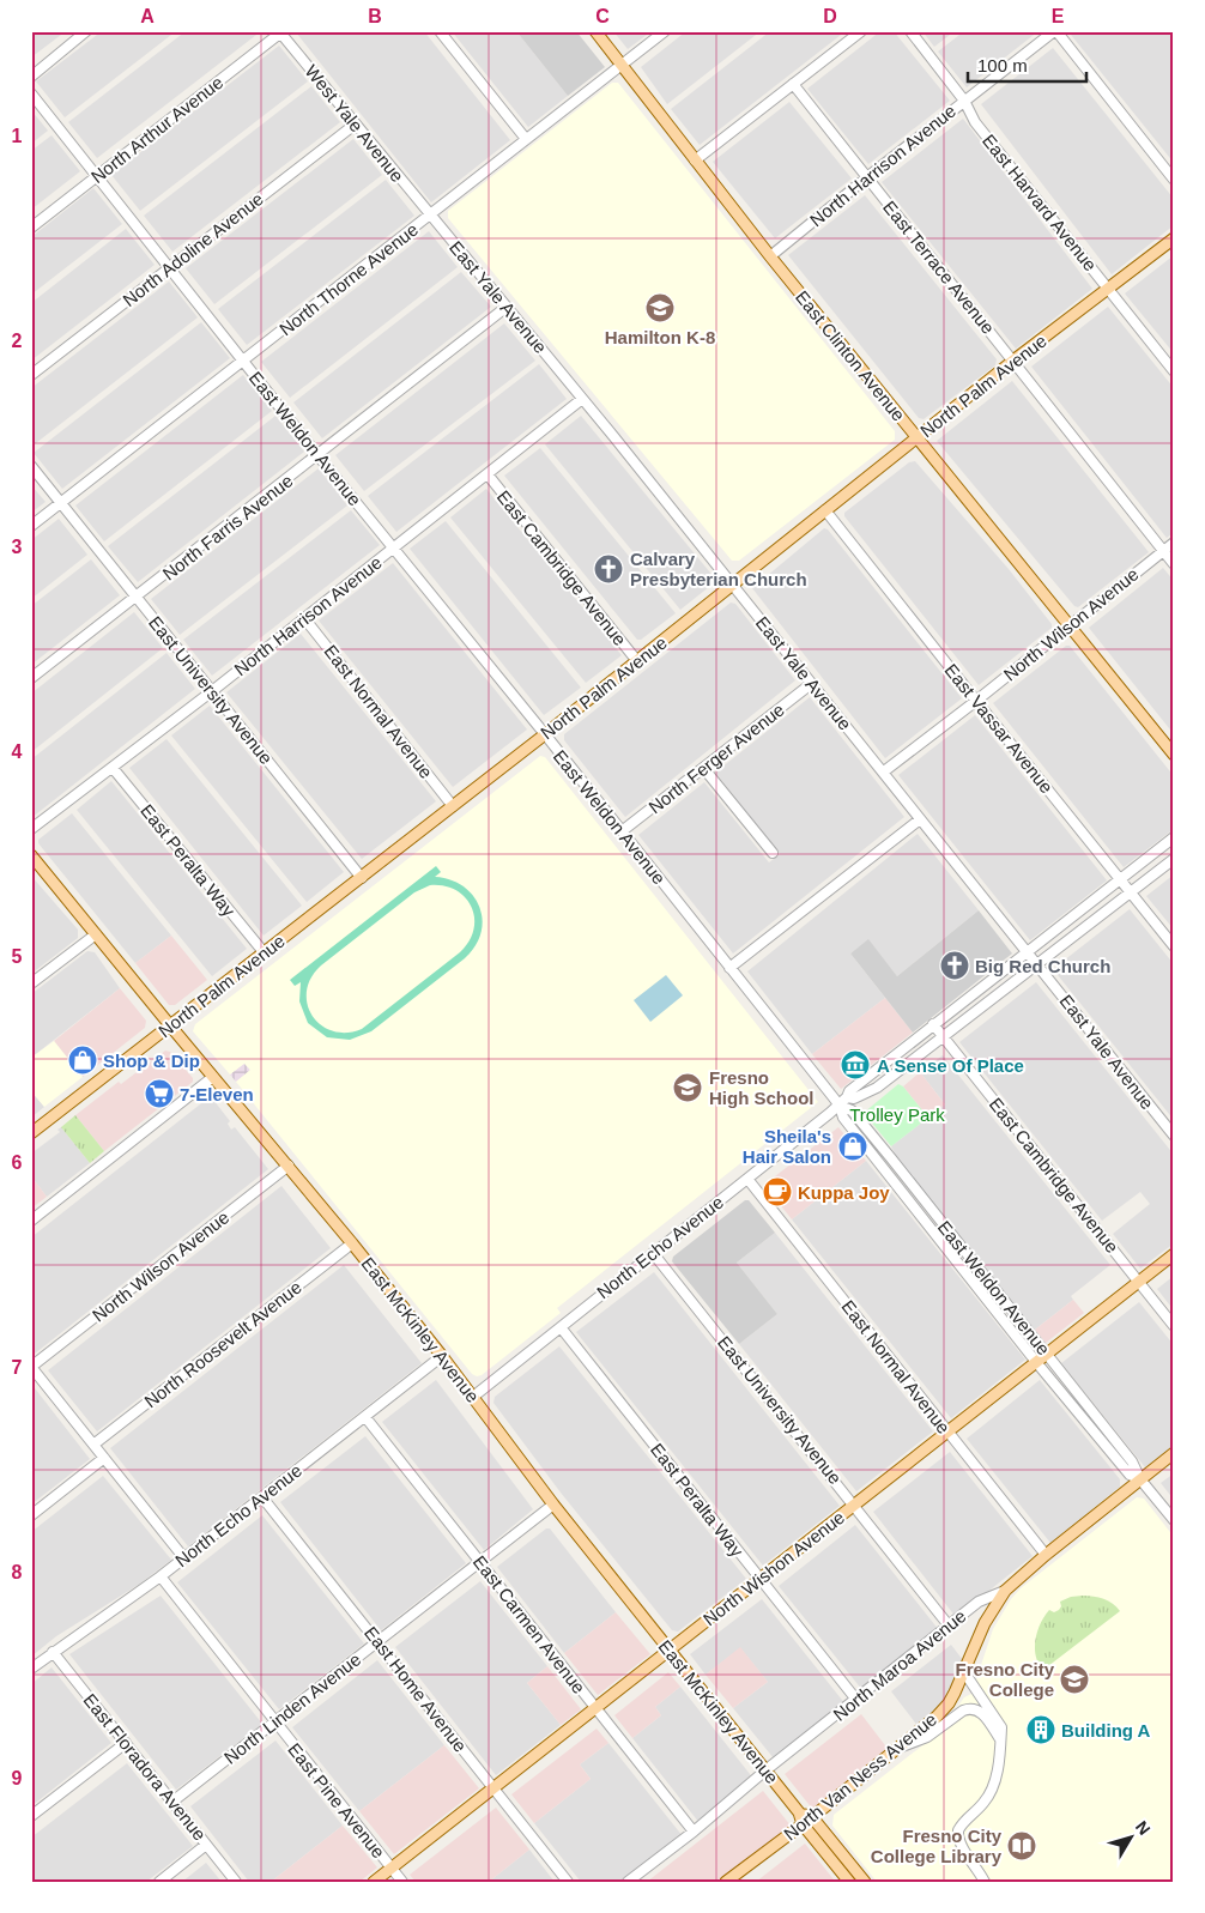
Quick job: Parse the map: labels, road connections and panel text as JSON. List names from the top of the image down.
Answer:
{
  "streets": {
    "main road": [
      "East Clinton Avenue",
      "North Palm Avenue",
      "East McKinley Avenue",
      "North Wishon Avenue",
      "North Maroa Avenue",
      "North Van Ness Avenue"
    ],
    "street": [
      "West Yale Avenue",
      "North Arthur Avenue",
      "North Harrison Avenue",
      "East Harvard Avenue",
      "North Adoline Avenue",
      "East Terrace Avenue",
      "North Thorne Avenue",
      "East Yale Avenue",
      "East Weldon Avenue",
      "North Farris Avenue",
      "East Cambridge Avenue",
      "North Wilson Avenue",
      "East University Avenue",
      "East Normal Avenue",
      "East Vassar Avenue",
      "North Ferger Avenue",
      "East Peralta Way",
      "North Echo Avenue",
      "North Roosevelt Avenue",
      "East Carmen Avenue",
      "East Home Avenue",
      "North Linden Avenue",
      "East Floradora Avenue",
      "East Pine Avenue"
    ]
  },
  "crossings": [
    ["West Yale Avenue", "North Arthur Avenue"],
    ["West Yale Avenue", "North Adoline Avenue"],
    ["West Yale Avenue", "North Thorne Avenue"],
    ["West Yale Avenue", "East Yale Avenue"],
    ["North Arthur Avenue", "East Weldon Avenue"],
    ["North Harrison Avenue", "East Harvard Avenue"],
    ["North Harrison Avenue", "East Terrace Avenue"],
    ["North Harrison Avenue", "East Yale Avenue"],
    ["North Harrison Avenue", "East Clinton Avenue"],
    ["North Harrison Avenue", "East Weldon Avenue"],
    ["North Harrison Avenue", "East Cambridge Avenue"],
    ["North Harrison Avenue", "East University Avenue"],
    ["North Harrison Avenue", "East Normal Avenue"],
    ["North Harrison Avenue", "East Peralta Way"],
    ["East Harvard Avenue", "North Palm Avenue"],
    ["North Adoline Avenue", "East Weldon Avenue"],
    ["East Terrace Avenue", "North Palm Avenue"],
    ["East Terrace Avenue", "North Wilson Avenue"],
    ["North Thorne Avenue", "East Yale Avenue"],
    ["North Thorne Avenue", "East Clinton Avenue"],
    ["North Thorne Avenue", "East Weldon Avenue"],
    ["North Thorne Avenue", "East University Avenue"],
    ["East Yale Avenue", "North Palm Avenue"],
    ["East Yale Avenue", "North Farris Avenue"],
    ["East Yale Avenue", "North Wilson Avenue"],
    ["East Yale Avenue", "North Ferger Avenue"],
    ["East Yale Avenue", "North Echo Avenue"],
    ["East Clinton Avenue", "North Palm Avenue"],
    ["East Clinton Avenue", "North Wilson Avenue"],
    ["North Palm Avenue", "East Weldon Avenue"],
    ["North Palm Avenue", "East Cambridge Avenue"],
    ["North Palm Avenue", "East University Avenue"],
    ["North Palm Avenue", "East Normal Avenue"],
    ["North Palm Avenue", "East Vassar Avenue"],
    ["North Palm Avenue", "East Peralta Way"],
    ["North Palm Avenue", "East McKinley Avenue"],
    ["East Weldon Avenue", "North Farris Avenue"],
    ["East Weldon Avenue", "North Ferger Avenue"],
    ["East Weldon Avenue", "North Echo Avenue"],
    ["East Weldon Avenue", "North Wishon Avenue"],
    ["East Weldon Avenue", "North Maroa Avenue"],
    ["North Farris Avenue", "East University Avenue"],
    ["East Cambridge Avenue", "North Echo Avenue"],
    ["East Cambridge Avenue", "North Wishon Avenue"],
    ["North Wilson Avenue", "East Vassar Avenue"],
    ["North Wilson Avenue", "East McKinley Avenue"],
    ["East University Avenue", "North Echo Avenue"],
    ["East University Avenue", "North Wishon Avenue"],
    ["East University Avenue", "North Maroa Avenue"],
    ["East Normal Avenue", "North Echo Avenue"],
    ["East Normal Avenue", "North Wishon Avenue"],
    ["East Normal Avenue", "North Maroa Avenue"],
    ["East Vassar Avenue", "North Echo Avenue"],
    ["East Peralta Way", "North Echo Avenue"],
    ["East Peralta Way", "North Wishon Avenue"],
    ["East Peralta Way", "North Maroa Avenue"],
    ["North Echo Avenue", "East McKinley Avenue"],
    ["North Echo Avenue", "East Carmen Avenue"],
    ["North Echo Avenue", "East Home Avenue"],
    ["North Echo Avenue", "East Floradora Avenue"],
    ["North Echo Avenue", "East Pine Avenue"],
    ["East McKinley Avenue", "North Roosevelt Avenue"],
    ["East McKinley Avenue", "North Wishon Avenue"],
    ["East McKinley Avenue", "North Maroa Avenue"],
    ["East McKinley Avenue", "North Linden Avenue"],
    ["East McKinley Avenue", "North Van Ness Avenue"],
    ["North Wishon Avenue", "East Carmen Avenue"],
    ["North Wishon Avenue", "East Home Avenue"],
    ["North Wishon Avenue", "East Pine Avenue"],
    ["East Carmen Avenue", "North Maroa Avenue"],
    ["East Carmen Avenue", "North Linden Avenue"],
    ["North Maroa Avenue", "North Van Ness Avenue"],
    ["East Home Avenue", "North Linden Avenue"],
    ["North Linden Avenue", "East Floradora Avenue"],
    ["North Linden Avenue", "East Pine Avenue"]
  ],
  "parks": ["Trolley Park"],
  "places": {
    "school or university": ["Hamilton K-8", "Fresno High School", "Fresno City College"],
    "church": ["Calvary Presbyterian Church", "Big Red Church"],
    "shop": ["Shop & Dip", "Sheila's Hair Salon"],
    "museum": ["A Sense Of Place"],
    "supermarket": ["7-Eleven"],
    "cafe": ["Kuppa Joy"],
    "building": ["Building A"],
    "library": ["Fresno City College Library"]
  },
  "scale_bar": "100 m",
  "north": "top right",
  "grid": {
    "columns": [
      "A",
      "B",
      "C",
      "D",
      "E"
    ],
    "rows": [
      "1",
      "2",
      "3",
      "4",
      "5",
      "6",
      "7",
      "8",
      "9"
    ]
  }
}
